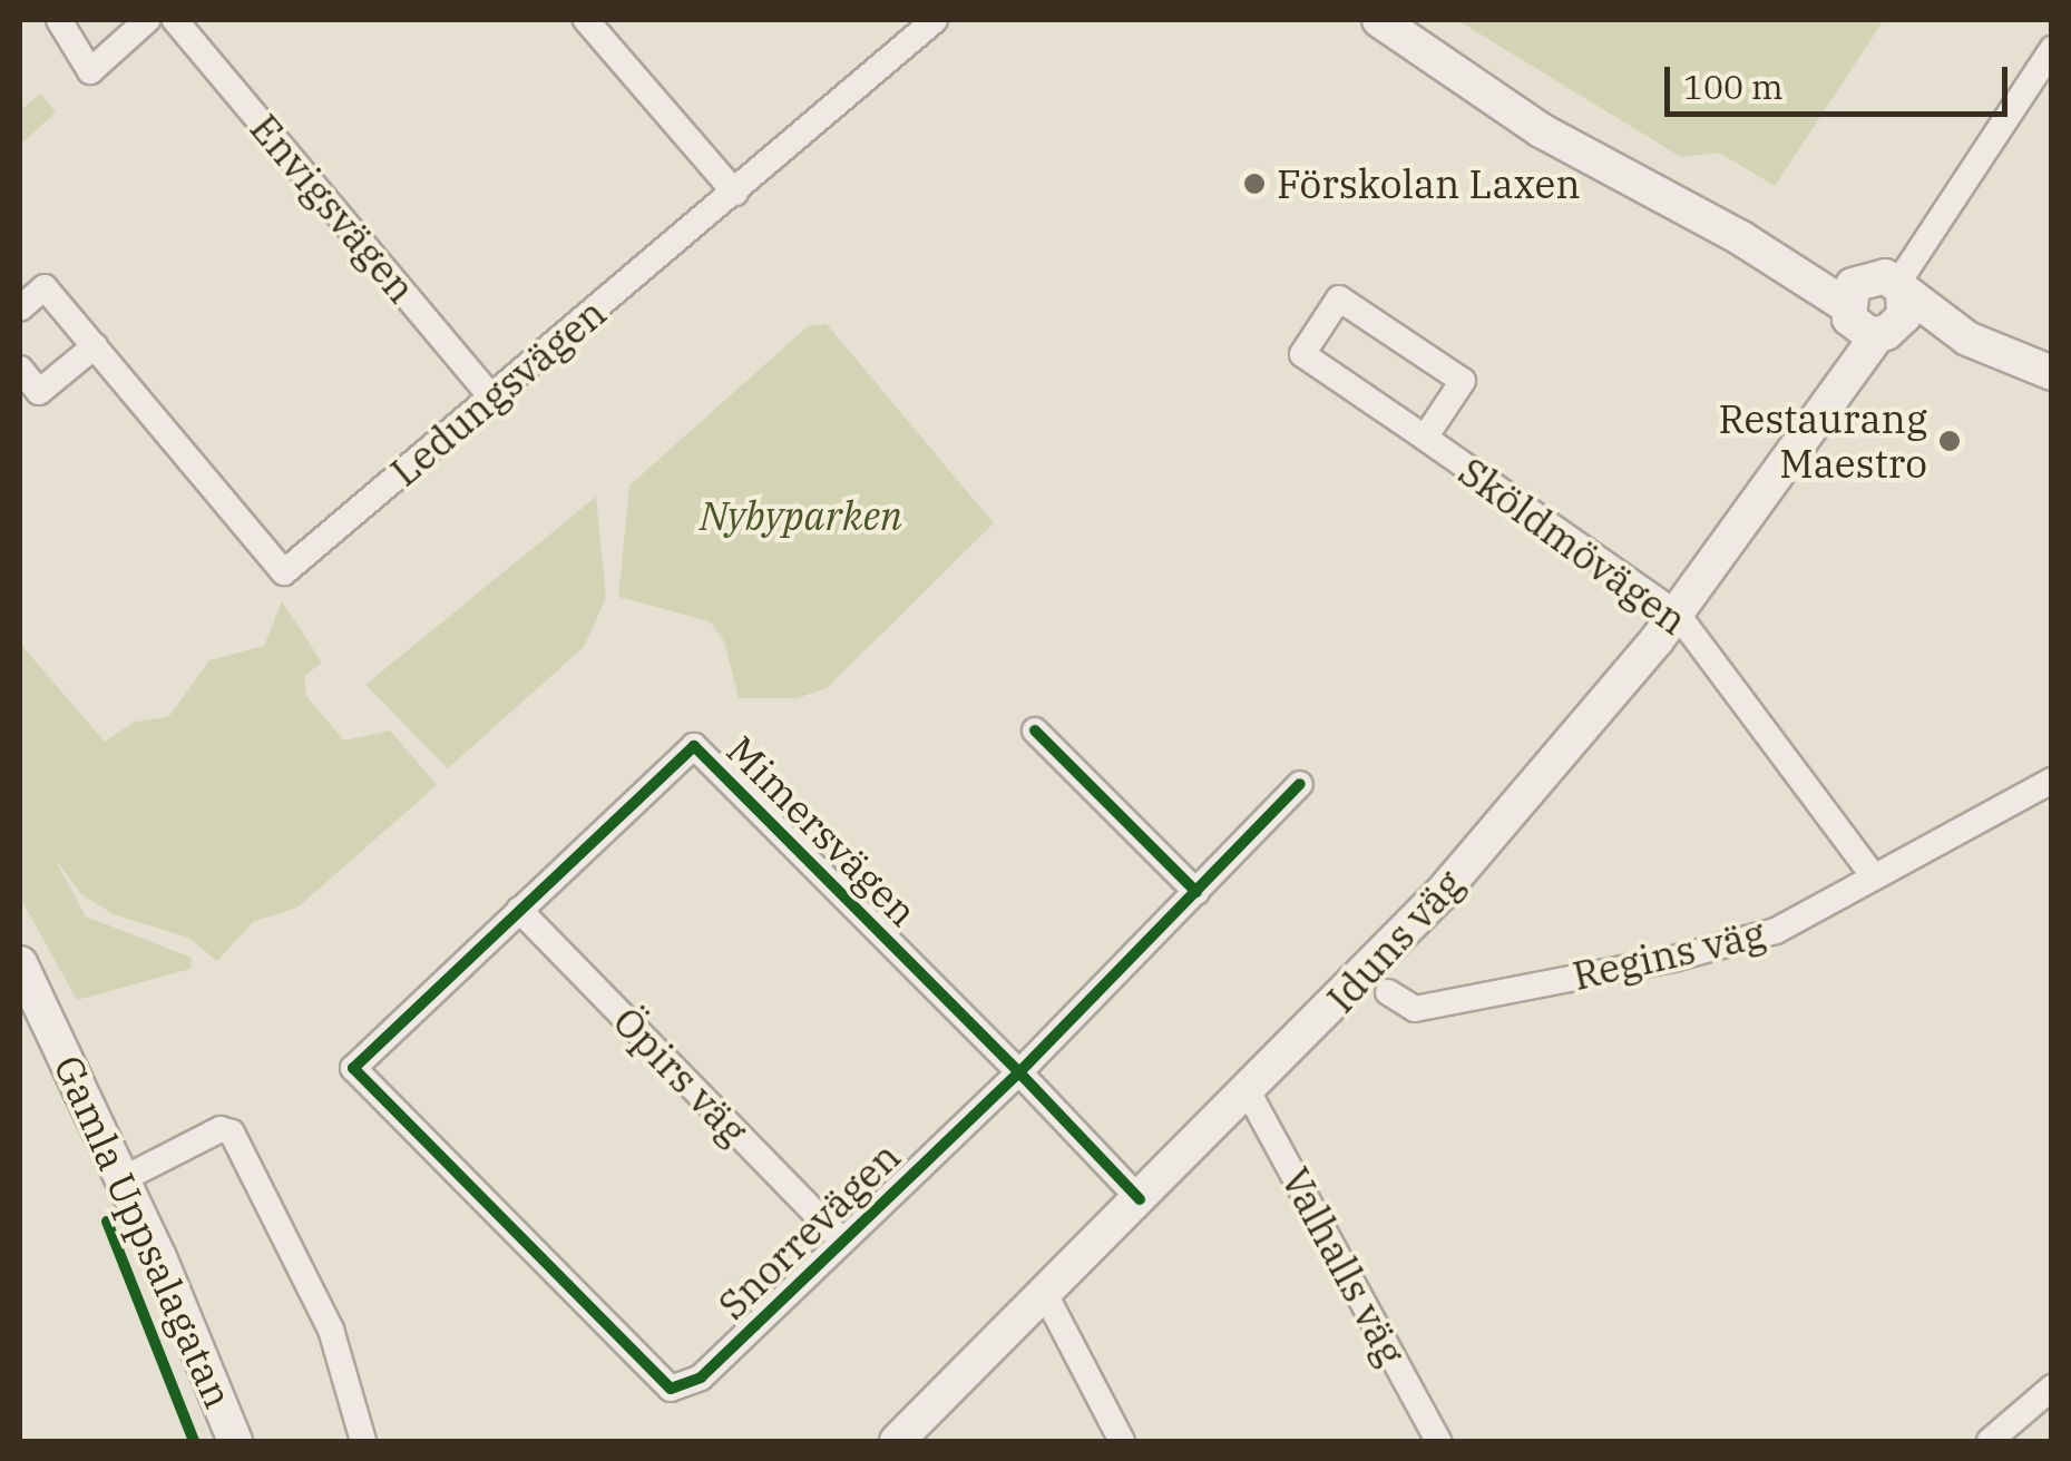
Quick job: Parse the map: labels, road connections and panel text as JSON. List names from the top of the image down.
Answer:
{
  "streets": {
    "street": [
      "Envigsvägen",
      "Ledungsvägen",
      "Sköldmövägen",
      "Mimersvägen",
      "Iduns väg",
      "Regins väg",
      "Öpirs väg",
      "Snorrevägen",
      "Gamla Uppsalagatan",
      "Valhalls väg"
    ]
  },
  "crossings": [
    ["Envigsvägen", "Ledungsvägen"],
    ["Sköldmövägen", "Iduns väg"],
    ["Sköldmövägen", "Regins väg"],
    ["Mimersvägen", "Iduns väg"],
    ["Mimersvägen", "Öpirs väg"],
    ["Mimersvägen", "Snorrevägen"],
    ["Iduns väg", "Valhalls väg"],
    ["Öpirs väg", "Snorrevägen"]
  ],
  "parks": ["Nybyparken"],
  "places": ["Förskolan Laxen", "Restaurang Maestro"],
  "scale_bar": "100 m"
}
